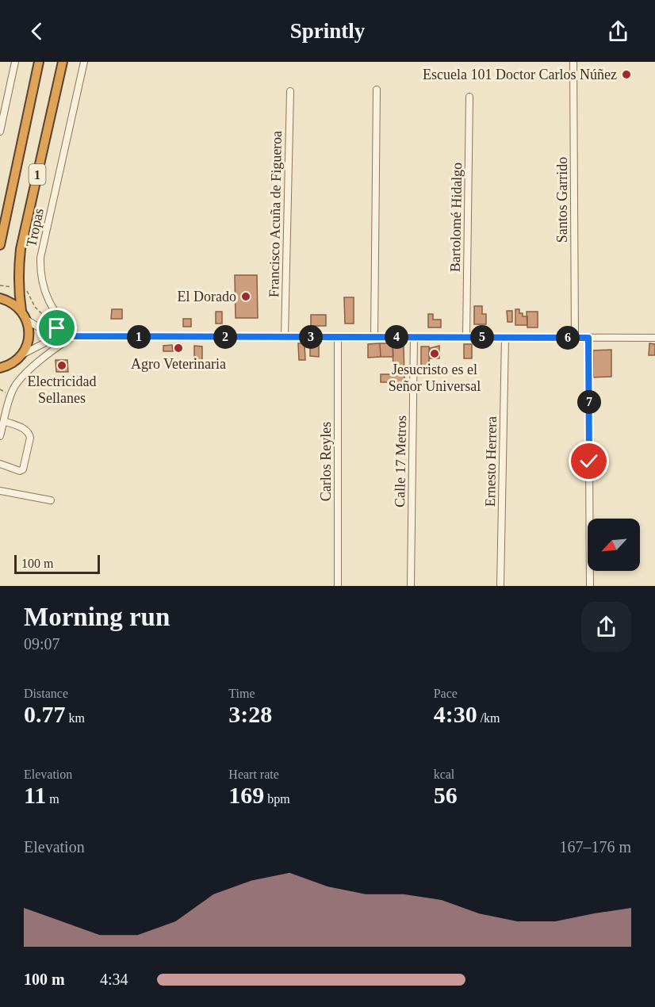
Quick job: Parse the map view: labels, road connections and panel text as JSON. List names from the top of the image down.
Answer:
{
  "streets": {
    "highway": ["1"],
    "street": [
      "Santos Garrido",
      "Francisco Acuña de Figueroa",
      "Bartolomé Hidalgo",
      "Tropas",
      "Carlos Reyles",
      "Calle 17 Metros",
      "Ernesto Herrera"
    ]
  },
  "places": [
    "Escuela 101 Doctor Carlos Núñez",
    "El Dorado",
    "Agro Veterinaria",
    "Jesucristo es el Señor Universal",
    "Electricidad Sellanes"
  ],
  "scale_bar": "100 m",
  "north": "bottom left",
  "page": {
    "header": "Sprintly",
    "pins": [
      "1",
      "2",
      "3",
      "4",
      "5",
      "6",
      "7"
    ],
    "scale": "100 m",
    "heading": ["Morning run", "09:07"],
    "stats": [
      ["Distance", "0.77 km"],
      ["Time", "3:28"],
      ["Pace", "4:30 /km"],
      ["Elevation", "11 m"],
      ["Heart rate", "169 bpm"],
      ["kcal", "56"]
    ],
    "chart": ["Elevation", "167–176 m"],
    "list": [
      {
        "name": "100 m",
        "note": "4:34"
      }
    ]
  }
}
